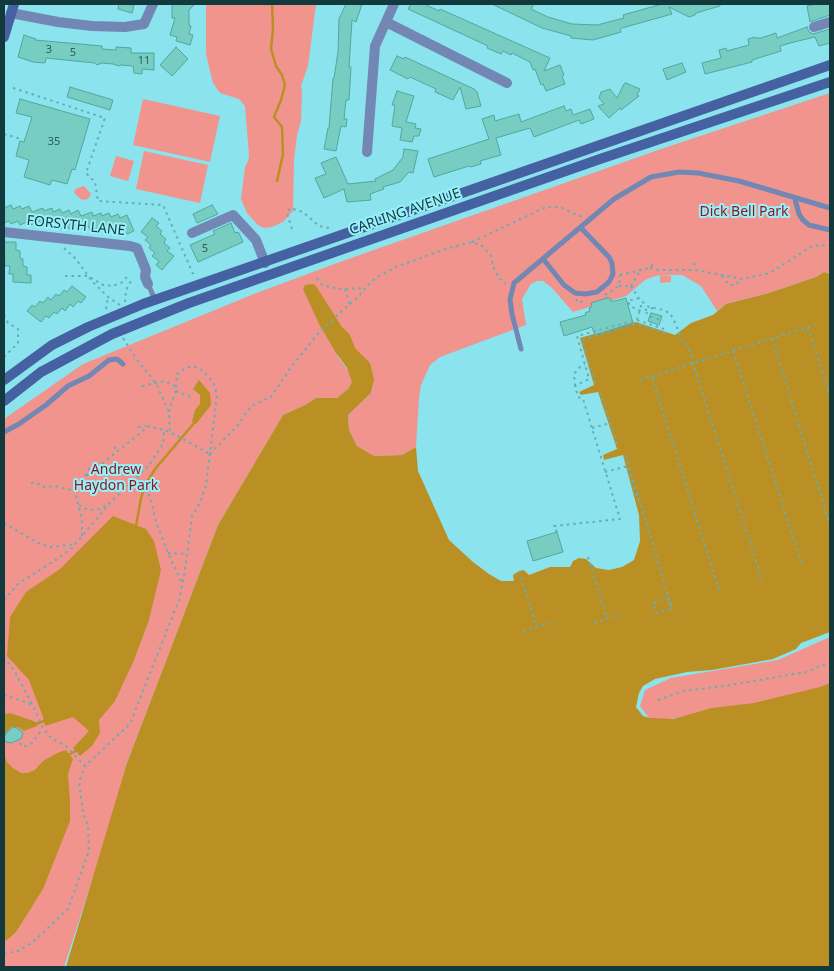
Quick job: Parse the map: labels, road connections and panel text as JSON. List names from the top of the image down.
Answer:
{
  "streets": {
    "main road": ["CARLING AVENUE"],
    "street": ["FORSYTH LANE"]
  },
  "parks": ["Dick Bell Park", "Andrew Haydon Park"],
  "house_numbers": [
    "3",
    "5",
    "11",
    "35",
    "5"
  ]
}
